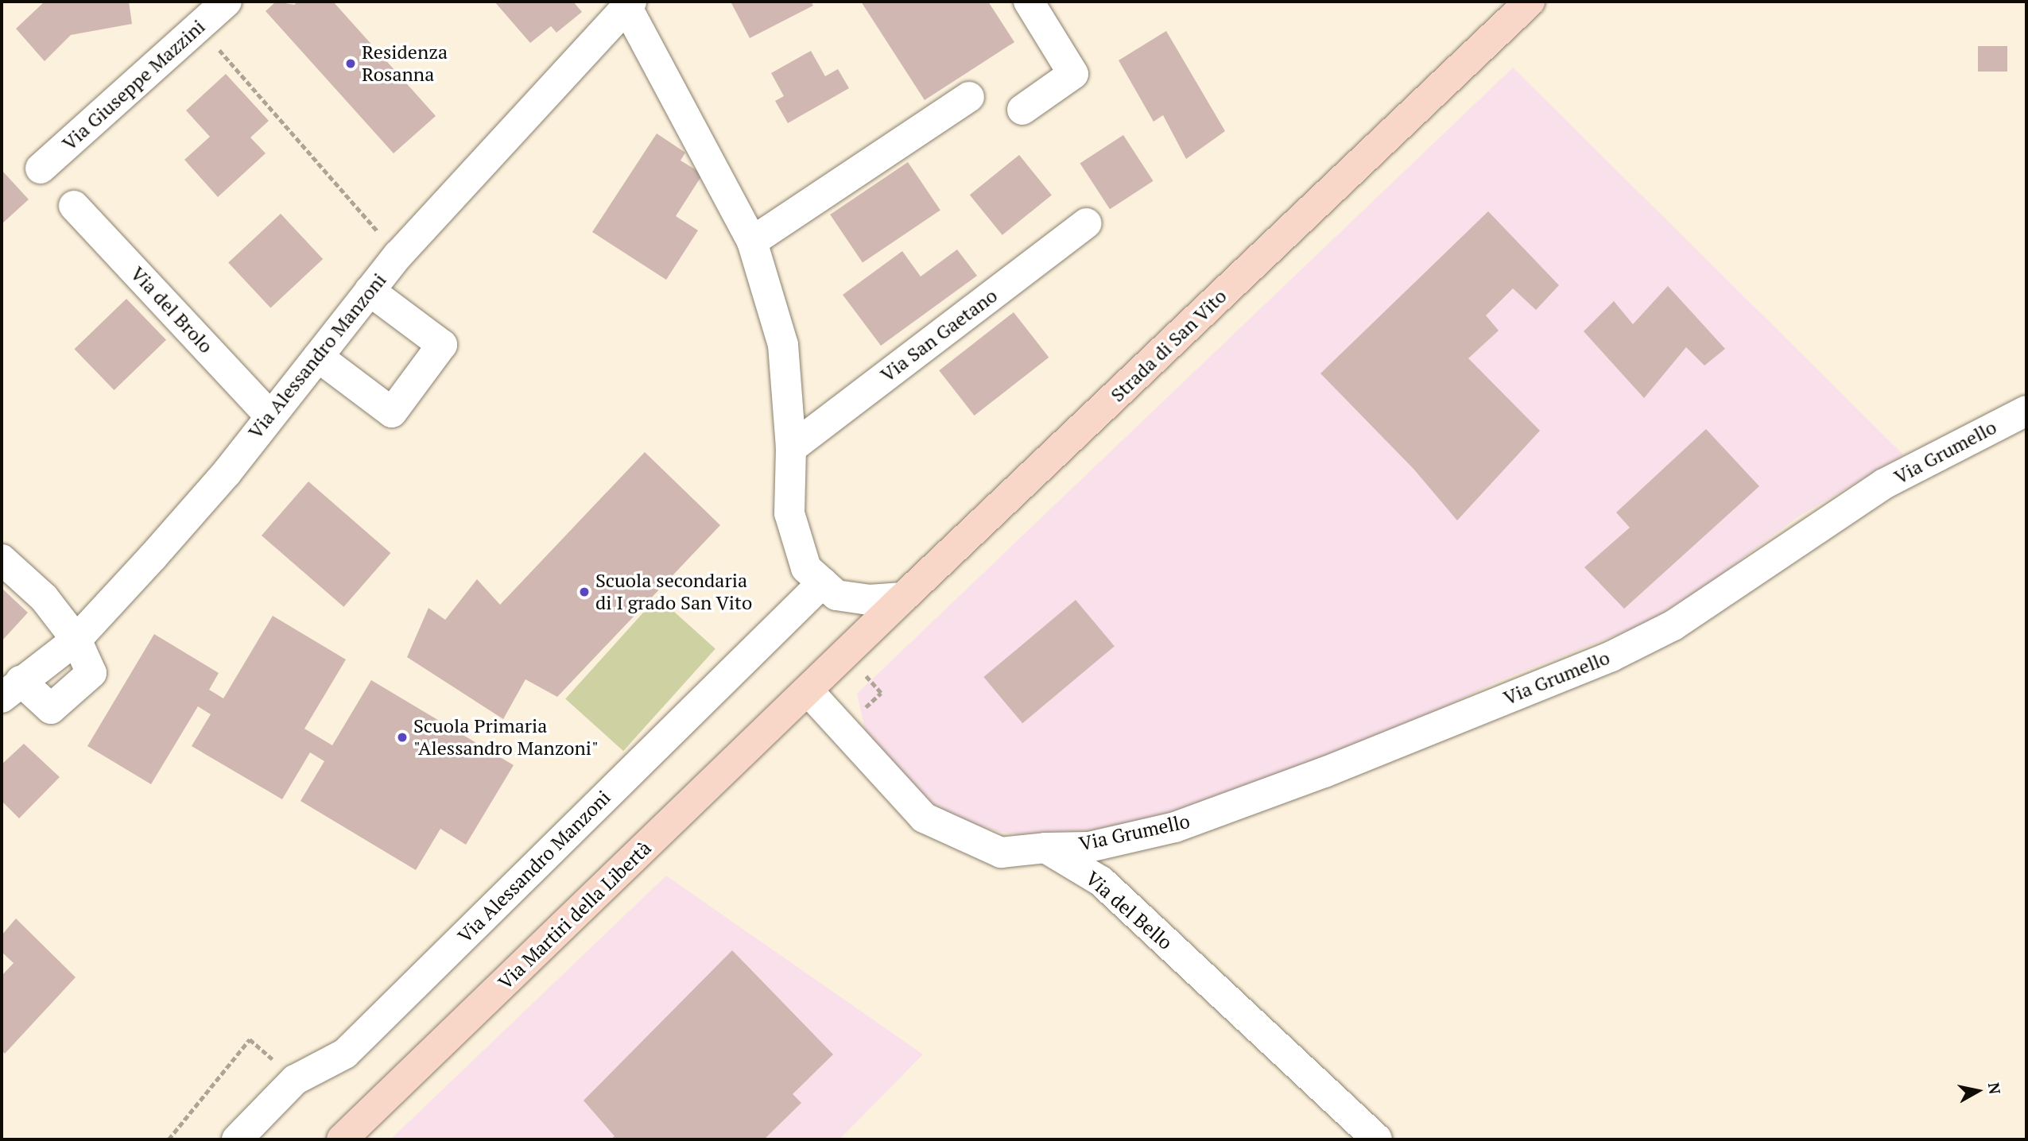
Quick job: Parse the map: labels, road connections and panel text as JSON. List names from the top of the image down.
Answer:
{
  "streets": {
    "main road": ["Strada di San Vito", "Via Martiri della Libertà"],
    "street": [
      "Via Giuseppe Mazzini",
      "Via del Brolo",
      "Via San Gaetano",
      "Via Alessandro Manzoni",
      "Via Grumello",
      "Via del Bello"
    ]
  },
  "crossings": [
    ["Via del Brolo", "Via Alessandro Manzoni"],
    ["Strada di San Vito", "Via Martiri della Libertà"],
    ["Via Grumello", "Via del Bello"]
  ],
  "places": ["Residenza Rosanna", "Scuola secondaria di I grado San Vito", "Scuola Primaria \"Alessandro Manzoni\""],
  "north": "right"
}
